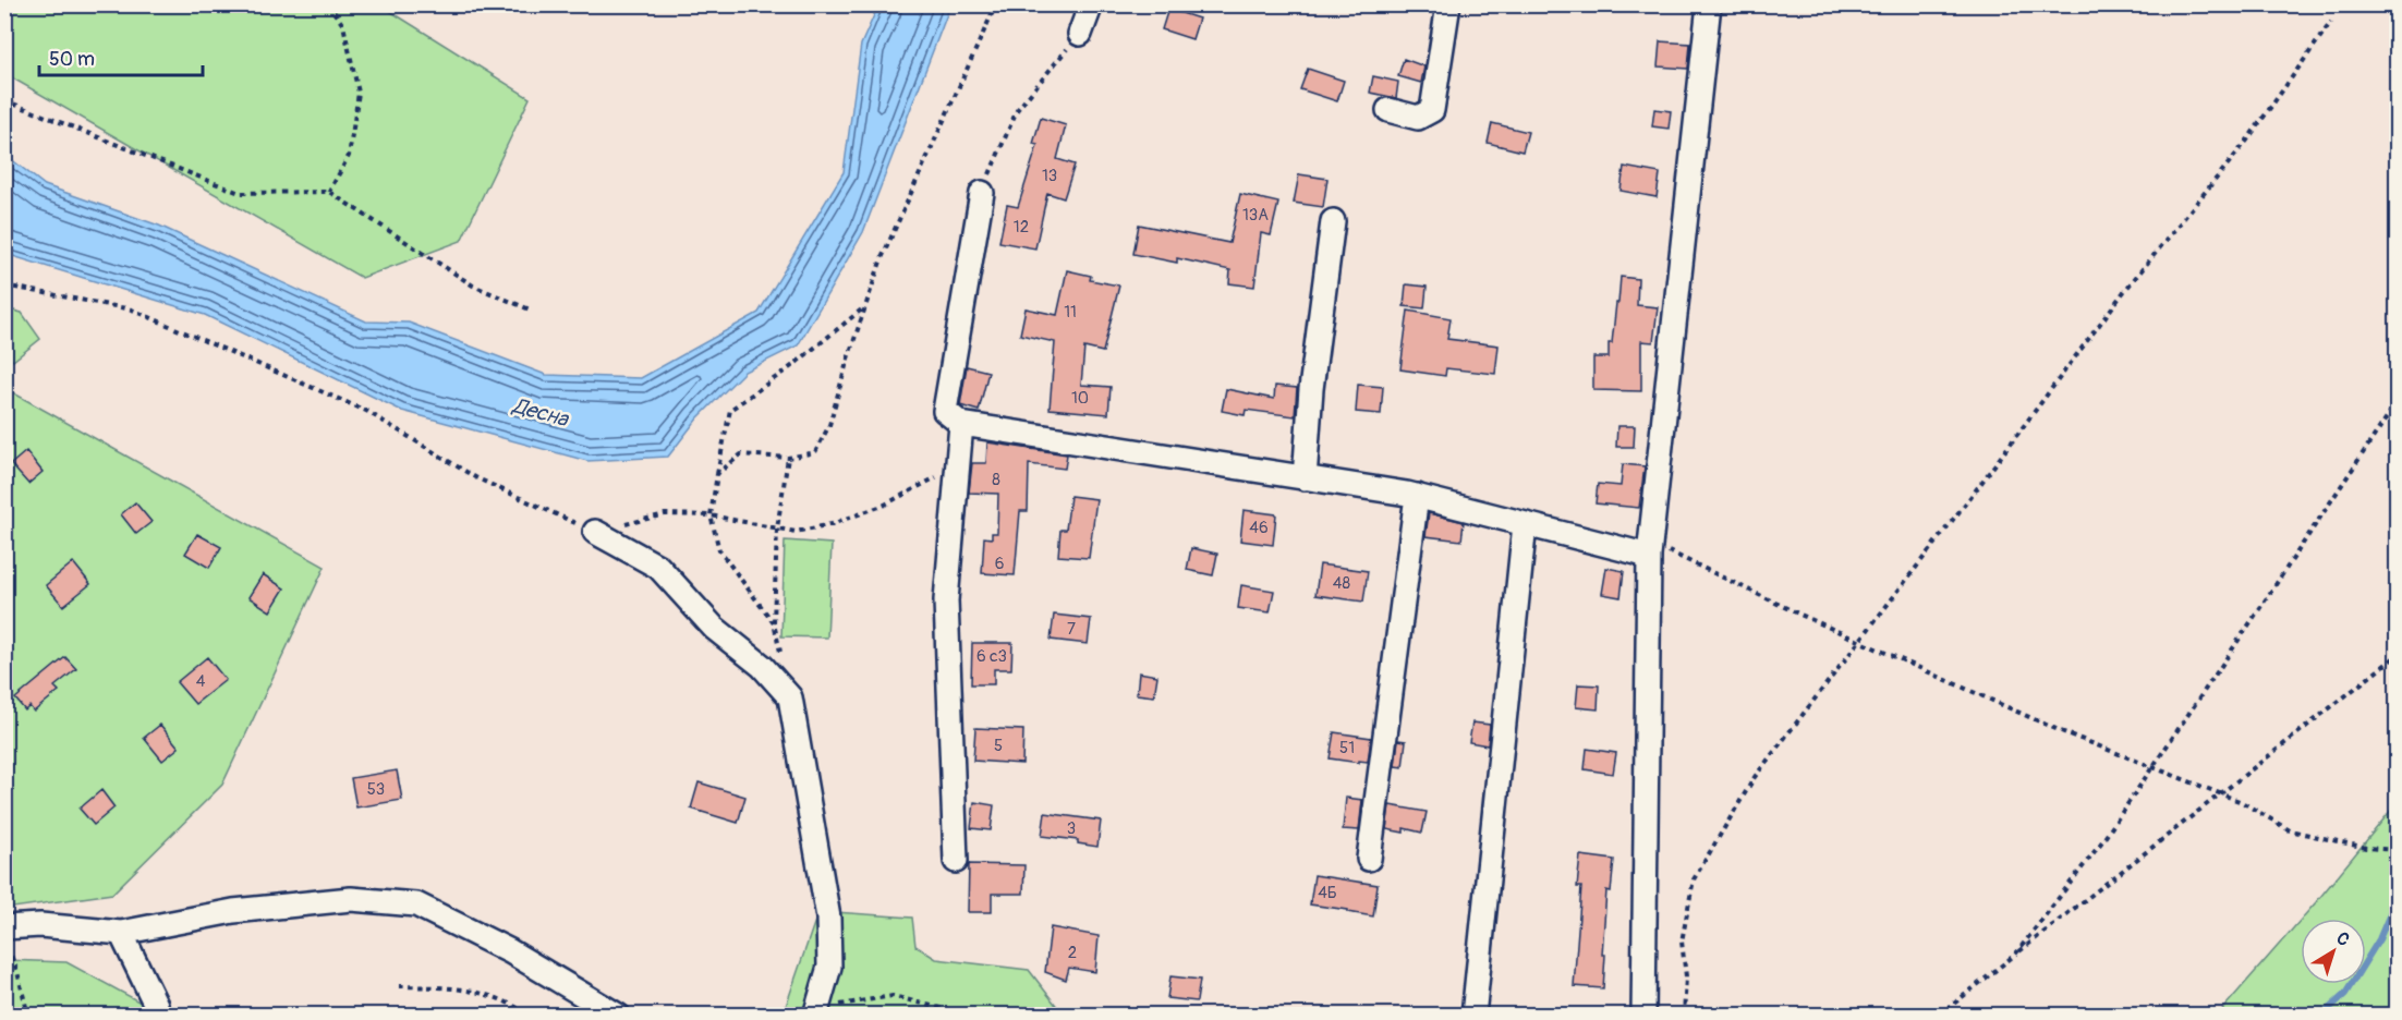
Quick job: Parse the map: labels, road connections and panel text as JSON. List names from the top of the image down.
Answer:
{
  "water": ["Десна"],
  "house_numbers": [
    "13",
    "13А",
    "12",
    "11",
    "10",
    "8",
    "46",
    "6",
    "48",
    "7",
    "6 с3",
    "4",
    "5",
    "51",
    "53",
    "3",
    "4Б",
    "2"
  ],
  "scale_bar": "50 m",
  "north": "top right"
}
